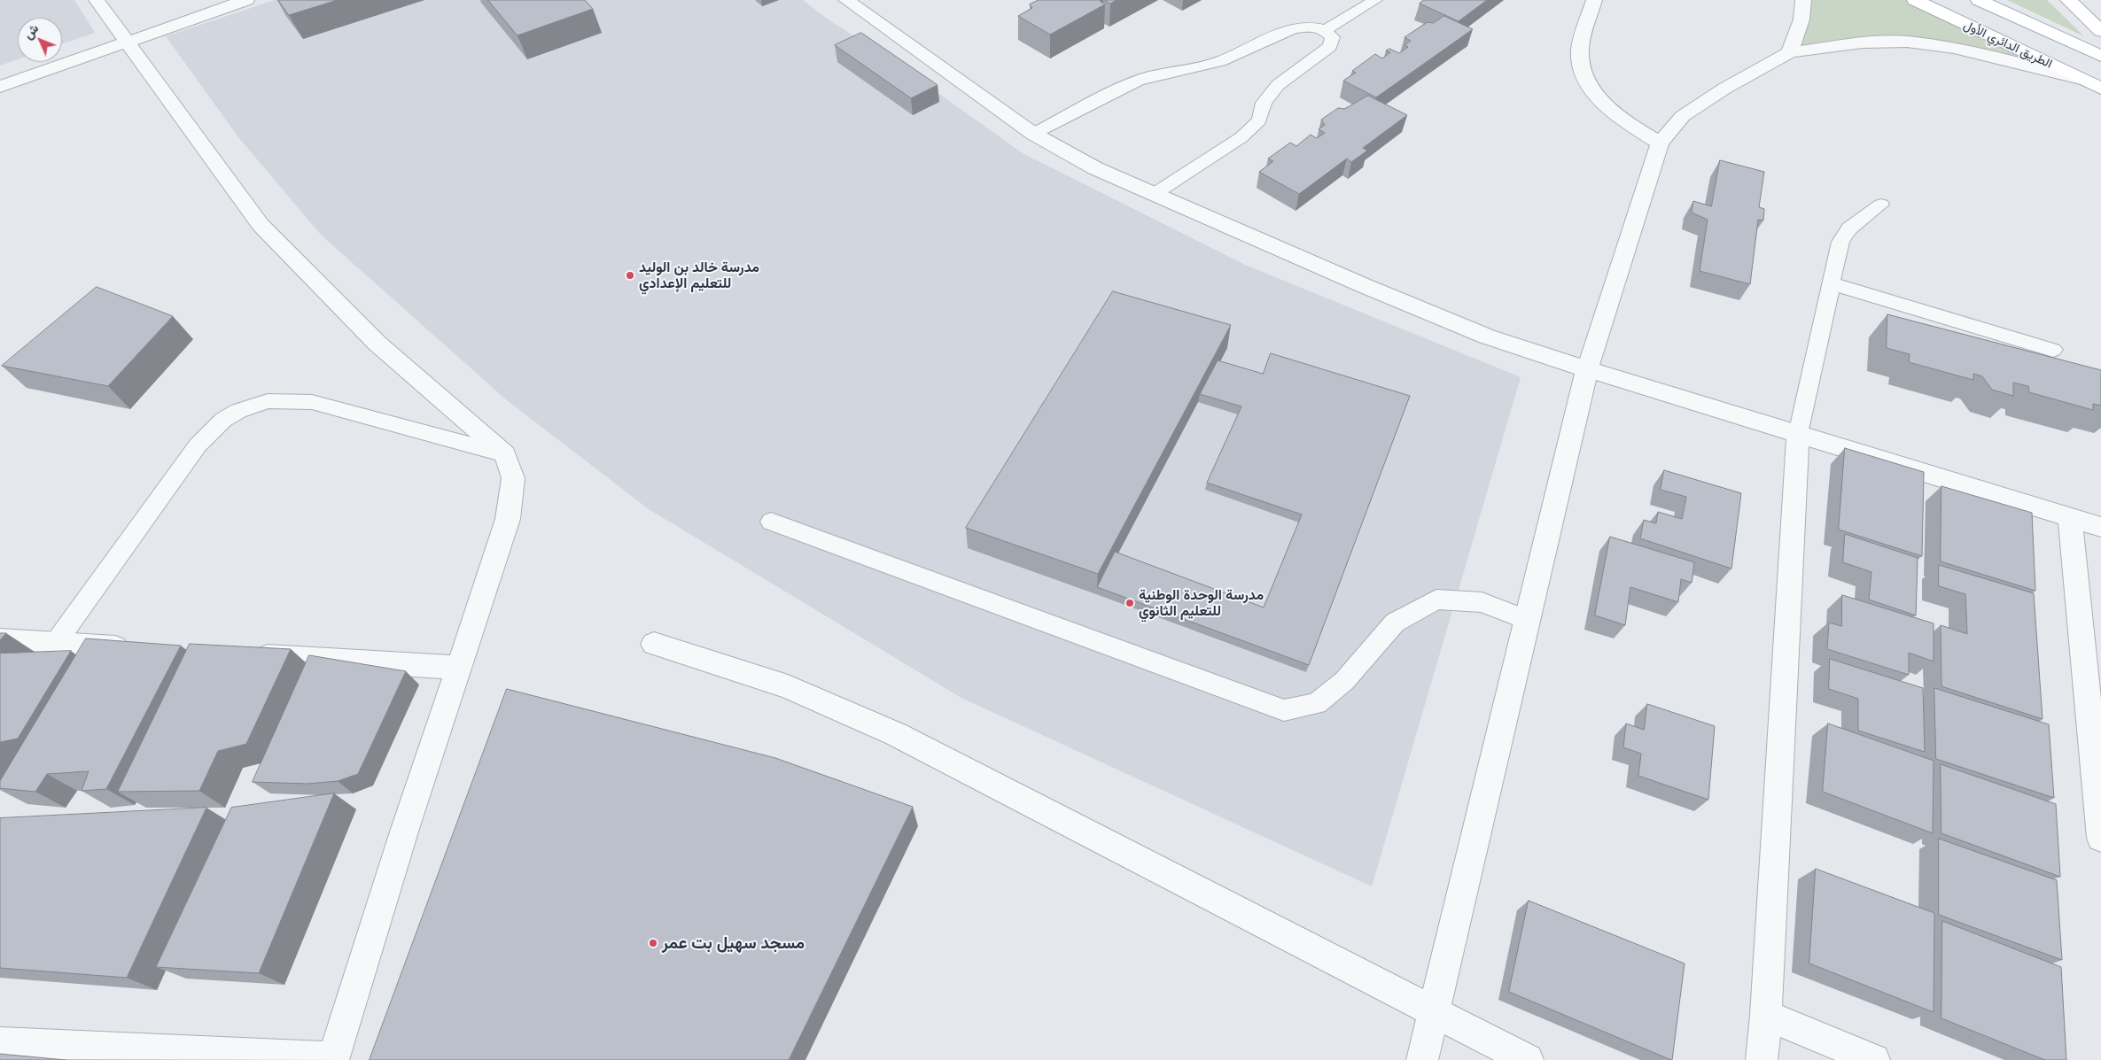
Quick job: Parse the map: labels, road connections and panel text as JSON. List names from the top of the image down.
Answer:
{
  "streets": {
    "main road": ["الطريق الدائري الأول"]
  },
  "places": ["مدرسة خالد بن الوليد للتعليم الإعدادي", "مدرسة الوحدة الوطنية للتعليم الثانوي", "مسجد سهيل بت عمر"],
  "north": "top left"
}
